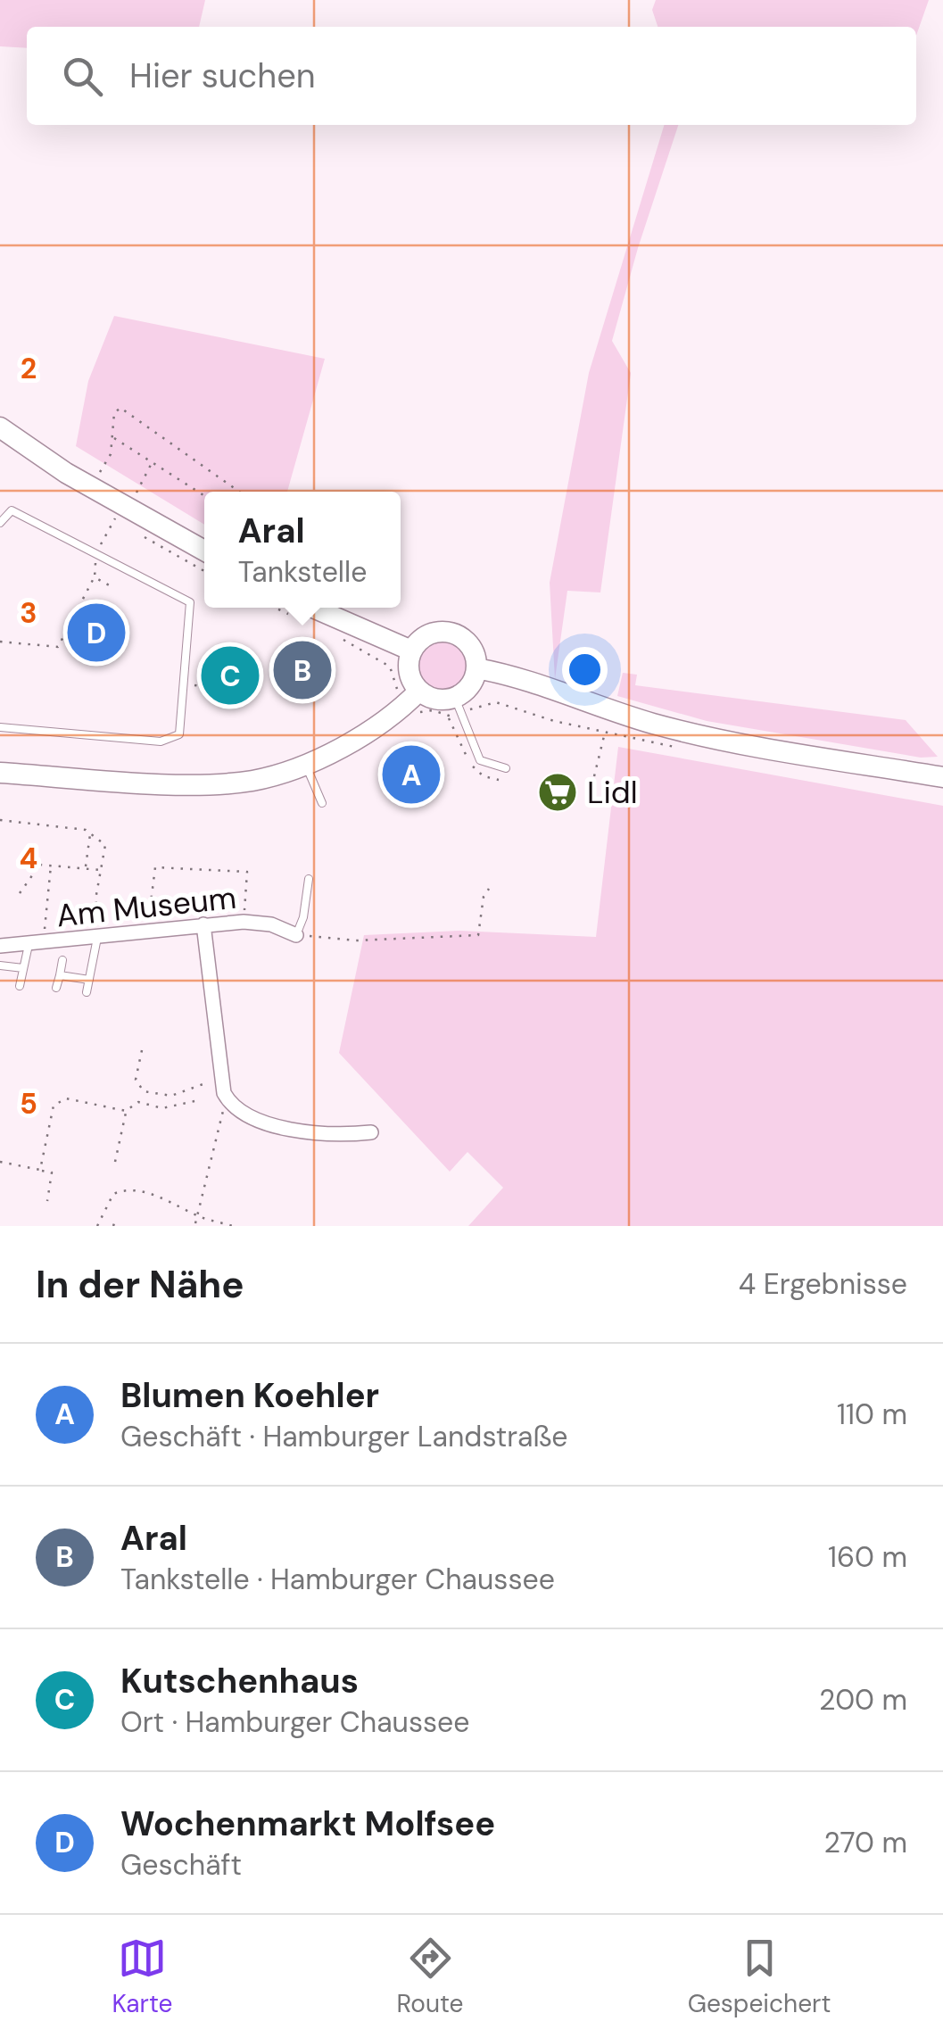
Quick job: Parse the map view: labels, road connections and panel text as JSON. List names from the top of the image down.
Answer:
{
  "streets": {
    "street": ["Am Museum"]
  },
  "places": {
    "supermarket": ["Lidl"]
  },
  "page": {
    "search": "Hier suchen",
    "popup": ["Aral", "Tankstelle"],
    "pins": [
      "D",
      "B",
      "C",
      "A"
    ],
    "heading": ["In der Nähe", "4 Ergebnisse"],
    "list": [
      {
        "mark": "A",
        "name": "Blumen Koehler",
        "note": "Geschäft · Hamburger Landstraße",
        "value": "110 m"
      },
      {
        "mark": "B",
        "name": "Aral",
        "note": "Tankstelle · Hamburger Chaussee",
        "value": "160 m"
      },
      {
        "mark": "C",
        "name": "Kutschenhaus",
        "note": "Ort · Hamburger Chaussee",
        "value": "200 m"
      },
      {
        "mark": "D",
        "name": "Wochenmarkt Molfsee",
        "note": "Geschäft",
        "value": "270 m"
      }
    ],
    "nav": ["Karte", "Route", "Gespeichert"]
  },
  "grid": {
    "rows": [
      "2",
      "3",
      "4",
      "5"
    ]
  }
}
